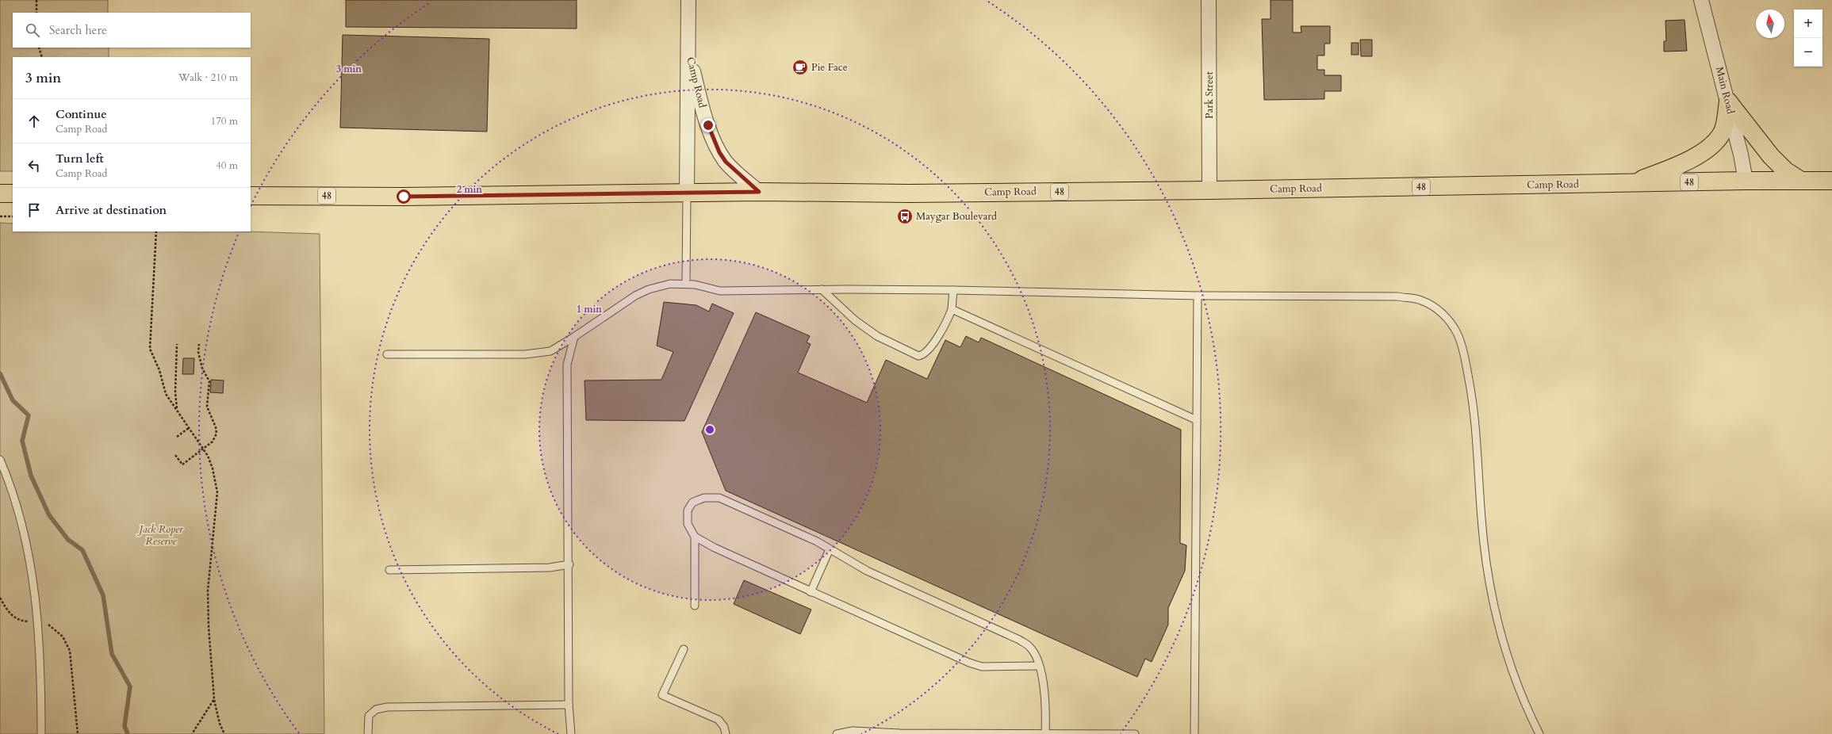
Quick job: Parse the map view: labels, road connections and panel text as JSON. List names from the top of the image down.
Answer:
{
  "streets": {
    "main road": ["Camp Road", "48"],
    "street": ["Main Road", "Park Street"]
  },
  "crossings": [
    ["Camp Road", "Main Road"],
    ["Camp Road", "Park Street"]
  ],
  "parks": ["Jack Roper Reserve"],
  "places": {
    "cafe": ["Pie Face"],
    "bus stop": ["Maygar Boulevard"]
  },
  "north": "top",
  "page": {
    "map_buttons": ["+", "−"],
    "search": "Search here",
    "heading": ["3 min", "Walk · 210 m"],
    "list": [
      ["Continue", "Camp Road", "170 m"],
      ["Turn left", "Camp Road", "40 m"],
      "Arrive at destination"
    ]
  },
  "rings": ["3 min", "2 min", "1 min"]
}
